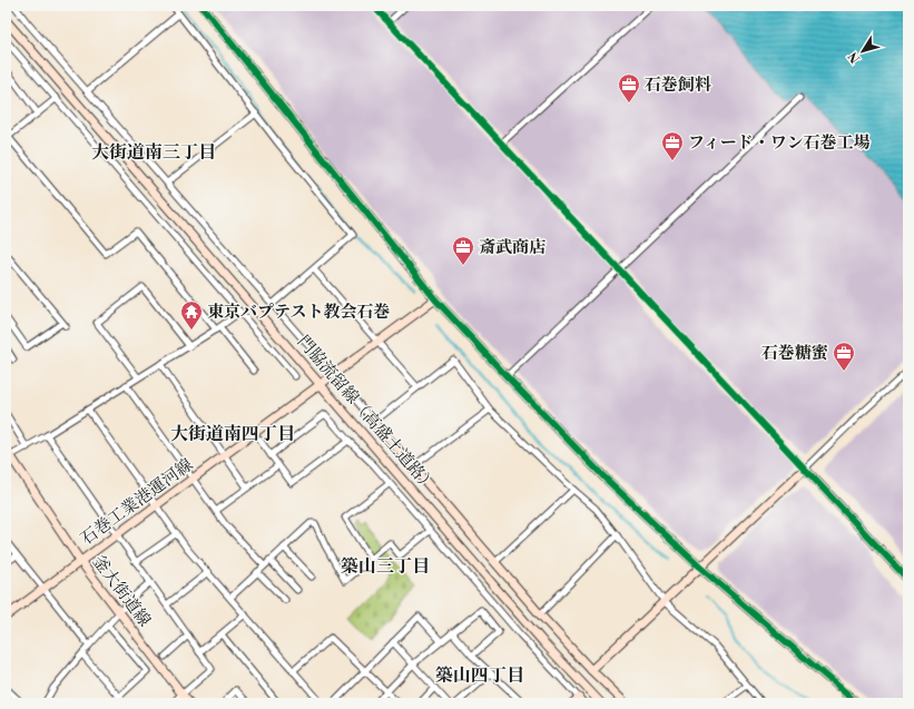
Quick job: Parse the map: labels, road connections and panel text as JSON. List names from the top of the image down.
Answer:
{
  "streets": {
    "street": ["門脇流留線（高盛土道路）", "石巻工業港運河線", "釜大街道線"]
  },
  "crossings": [
    ["門脇流留線（高盛土道路）", "石巻工業港運河線"],
    ["石巻工業港運河線", "釜大街道線"]
  ],
  "districts": [
    "大街道南三丁目",
    "大街道南四丁目",
    "築山三丁目",
    "築山四丁目"
  ],
  "places": {
    "office": [
      "石巻飼料",
      "フィード・ワン石巻工場",
      "斎武商店",
      "石巻糖蜜"
    ],
    "temple": ["東京バプテスト教会石巻"]
  },
  "north": "bottom left"
}
